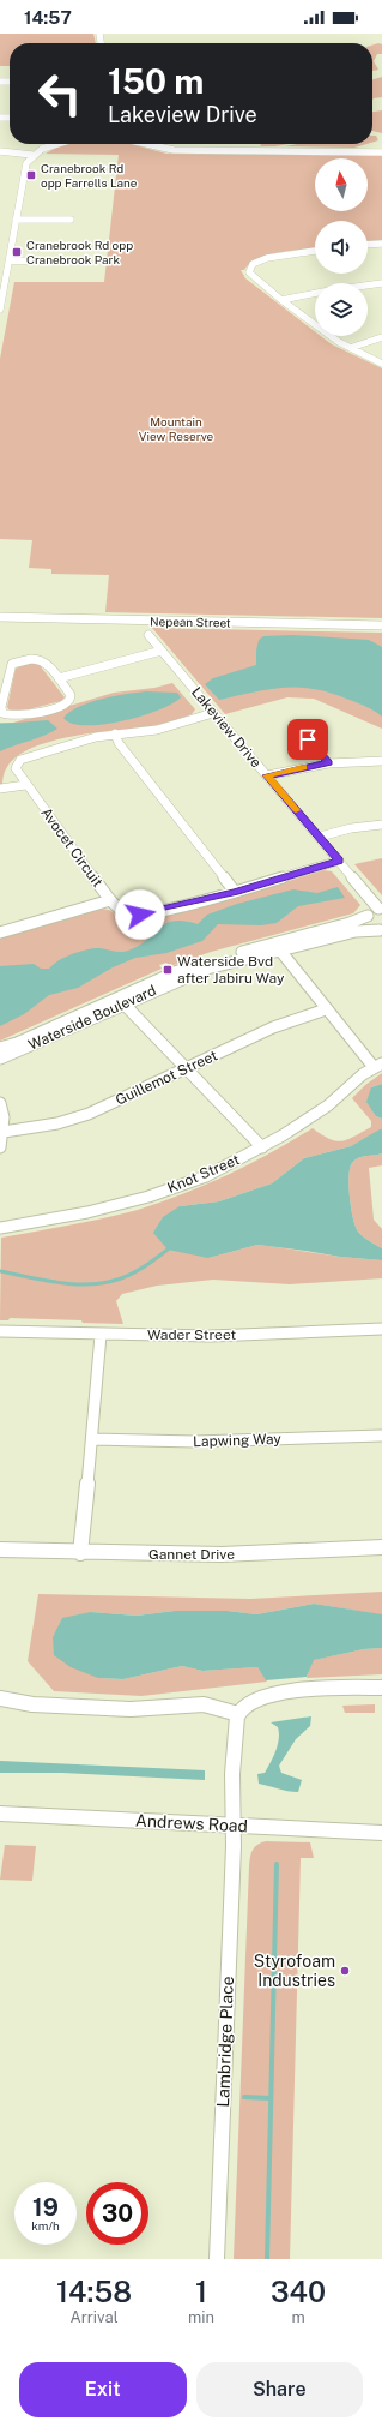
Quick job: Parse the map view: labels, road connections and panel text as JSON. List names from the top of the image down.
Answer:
{
  "streets": {
    "main road": ["Andrews Road"],
    "street": [
      "Nepean Street",
      "Lakeview Drive",
      "Avocet Circuit",
      "Waterside Boulevard",
      "Guillemot Street",
      "Knot Street",
      "Wader Street",
      "Lapwing Way",
      "Gannet Drive",
      "Lambridge Place"
    ]
  },
  "crossings": [
    ["Lakeview Drive", "Avocet Circuit"],
    ["Lakeview Drive", "Waterside Boulevard"],
    ["Andrews Road", "Lambridge Place"]
  ],
  "parks": ["Mountain View Reserve"],
  "places": {
    "transit": ["Cranebrook Rd opp Farrells Lane", "Cranebrook Rd opp Cranebrook Park", "Waterside Bvd after Jabiru Way"],
    "other": ["Styrofoam Industries"]
  },
  "north": "top",
  "page": {
    "status": "14:57",
    "turn": ["150 m", "Lakeview Drive"],
    "speed": "19 km/h",
    "limit": "30",
    "eta": [
      "14:58",
      "Arrival",
      "1",
      "min",
      "340",
      "m"
    ],
    "buttons": ["Exit", "Share"]
  }
}
